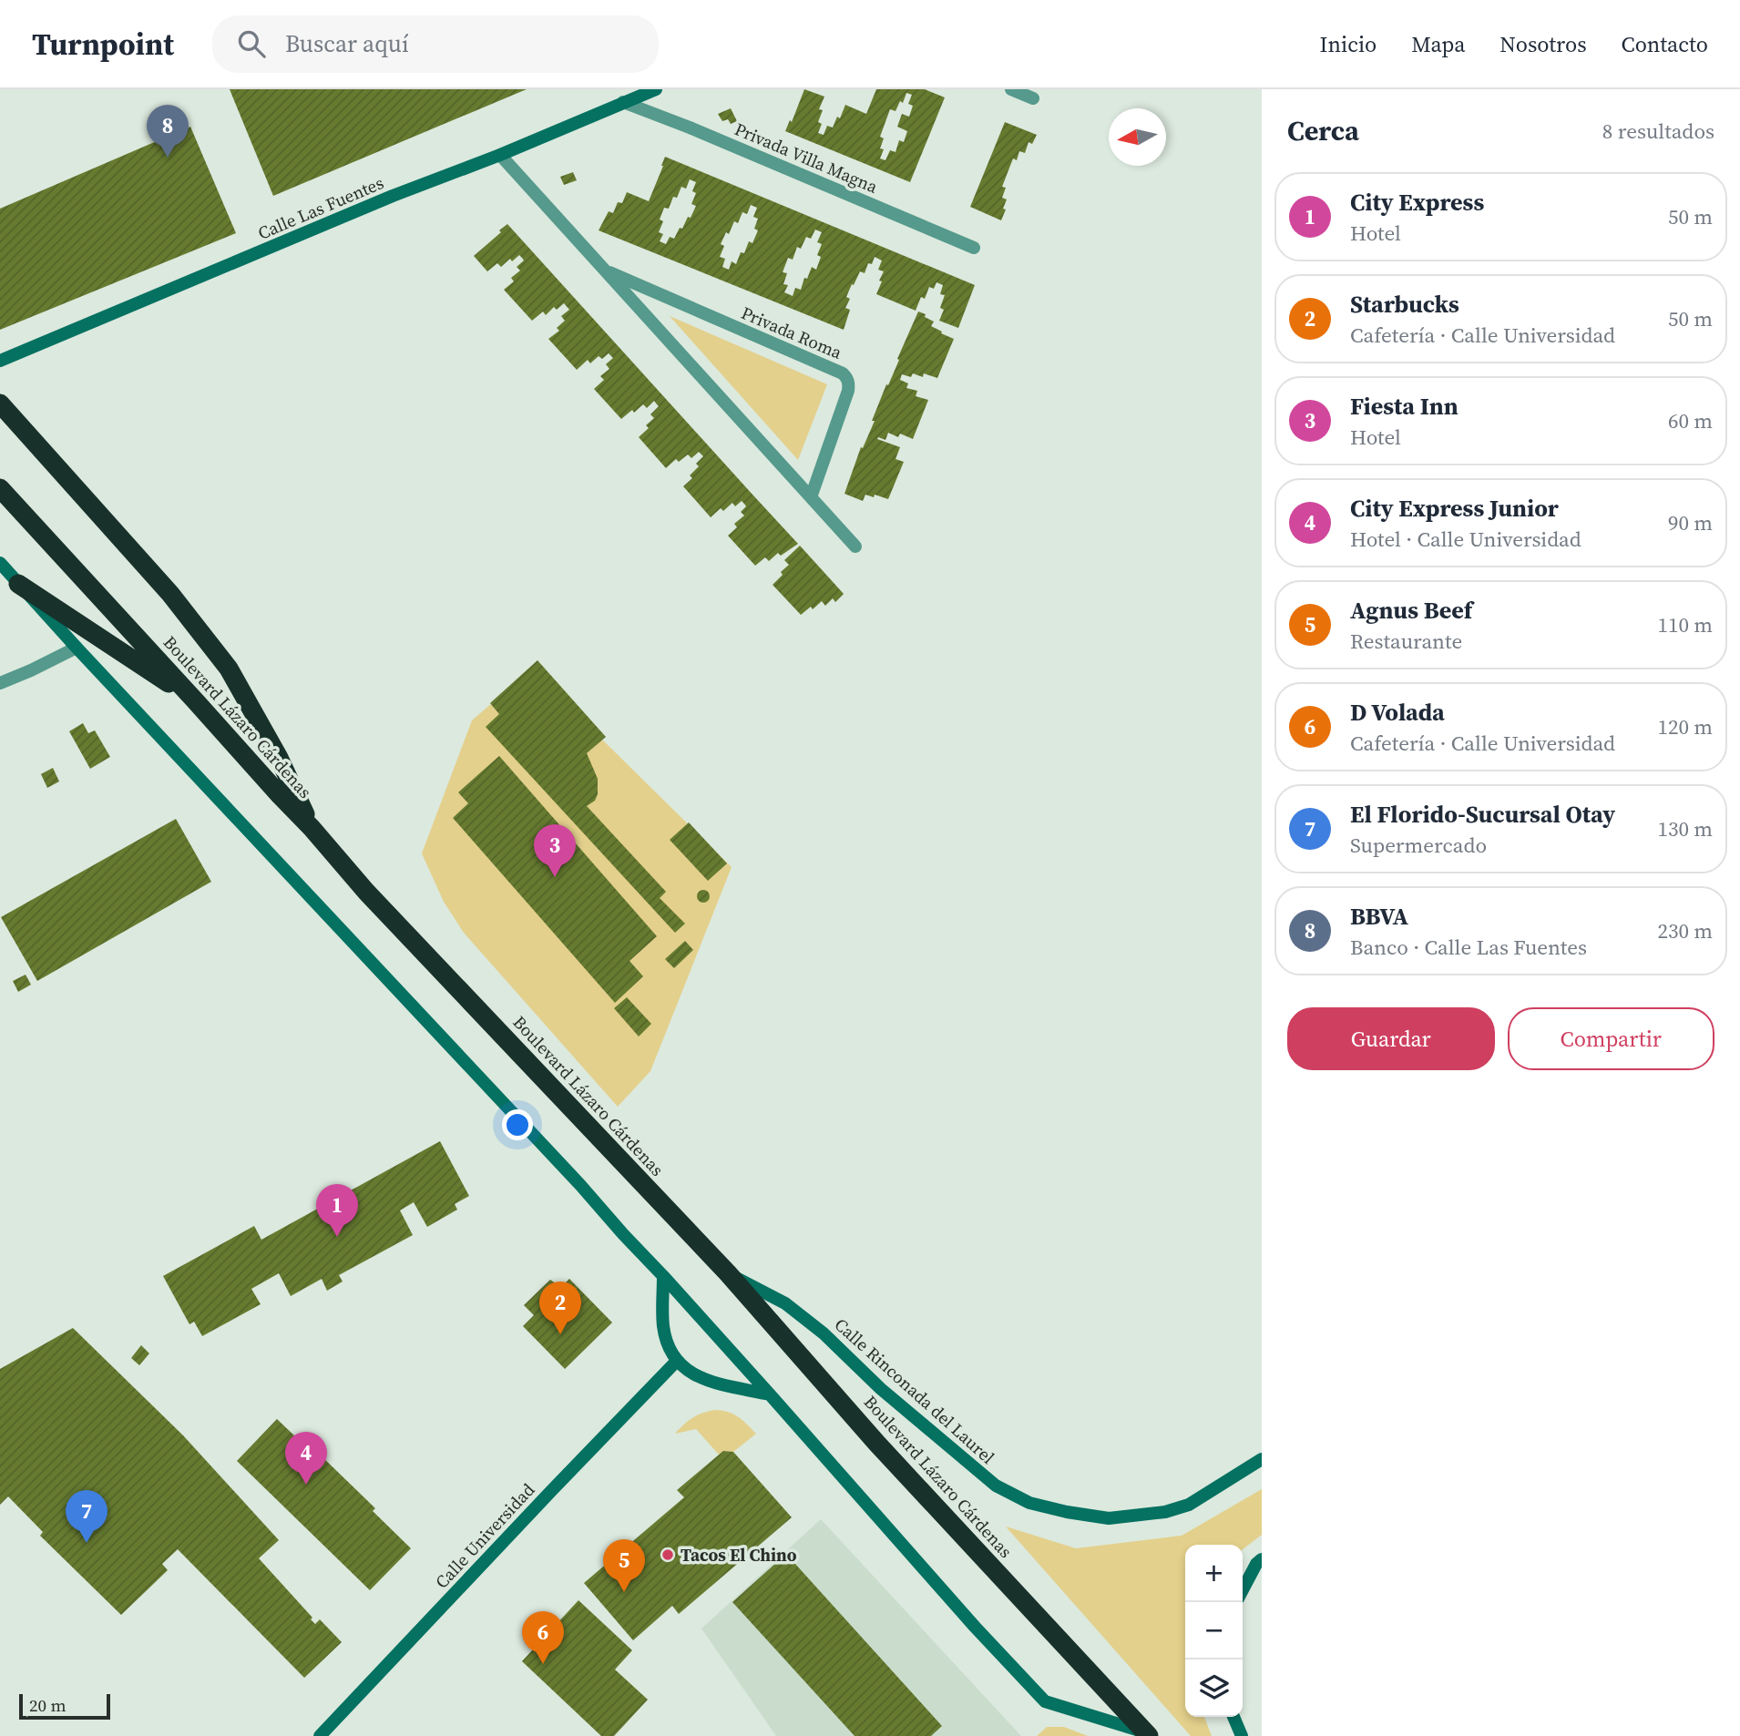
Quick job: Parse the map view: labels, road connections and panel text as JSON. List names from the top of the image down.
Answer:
{
  "streets": {
    "highway": ["Boulevard Lázaro Cárdenas"],
    "street": [
      "Privada Villa Magna",
      "Calle Las Fuentes",
      "Privada Roma",
      "Calle Rinconada del Laurel",
      "Calle Universidad"
    ]
  },
  "crossings": [
    ["Privada Villa Magna", "Calle Las Fuentes"],
    ["Calle Las Fuentes", "Privada Roma"],
    ["Boulevard Lázaro Cárdenas", "Calle Rinconada del Laurel"]
  ],
  "places": ["Tacos El Chino"],
  "scale_bar": "20 m",
  "north": "left",
  "page": {
    "header": "Turnpoint",
    "search": "Buscar aquí",
    "nav": [
      "Inicio",
      "Mapa",
      "Nosotros",
      "Contacto"
    ],
    "heading": ["Cerca", "8 resultados"],
    "pins": [
      "8",
      "3",
      "1",
      "2",
      "4",
      "7",
      "5",
      "6"
    ],
    "list": [
      {
        "mark": "1",
        "name": "City Express",
        "note": "Hotel",
        "value": "50 m"
      },
      {
        "mark": "2",
        "name": "Starbucks",
        "note": "Cafetería · Calle Universidad",
        "value": "50 m"
      },
      {
        "mark": "3",
        "name": "Fiesta Inn",
        "note": "Hotel",
        "value": "60 m"
      },
      {
        "mark": "4",
        "name": "City Express Junior",
        "note": "Hotel · Calle Universidad",
        "value": "90 m"
      },
      {
        "mark": "5",
        "name": "Agnus Beef",
        "note": "Restaurante",
        "value": "110 m"
      },
      {
        "mark": "6",
        "name": "D Volada",
        "note": "Cafetería · Calle Universidad",
        "value": "120 m"
      },
      {
        "mark": "7",
        "name": "El Florido-Sucursal Otay",
        "note": "Supermercado",
        "value": "130 m"
      },
      {
        "mark": "8",
        "name": "BBVA",
        "note": "Banco · Calle Las Fuentes",
        "value": "230 m"
      }
    ],
    "buttons": ["Guardar", "Compartir"],
    "map_buttons": ["+", "−"],
    "scale": "20 m"
  }
}
